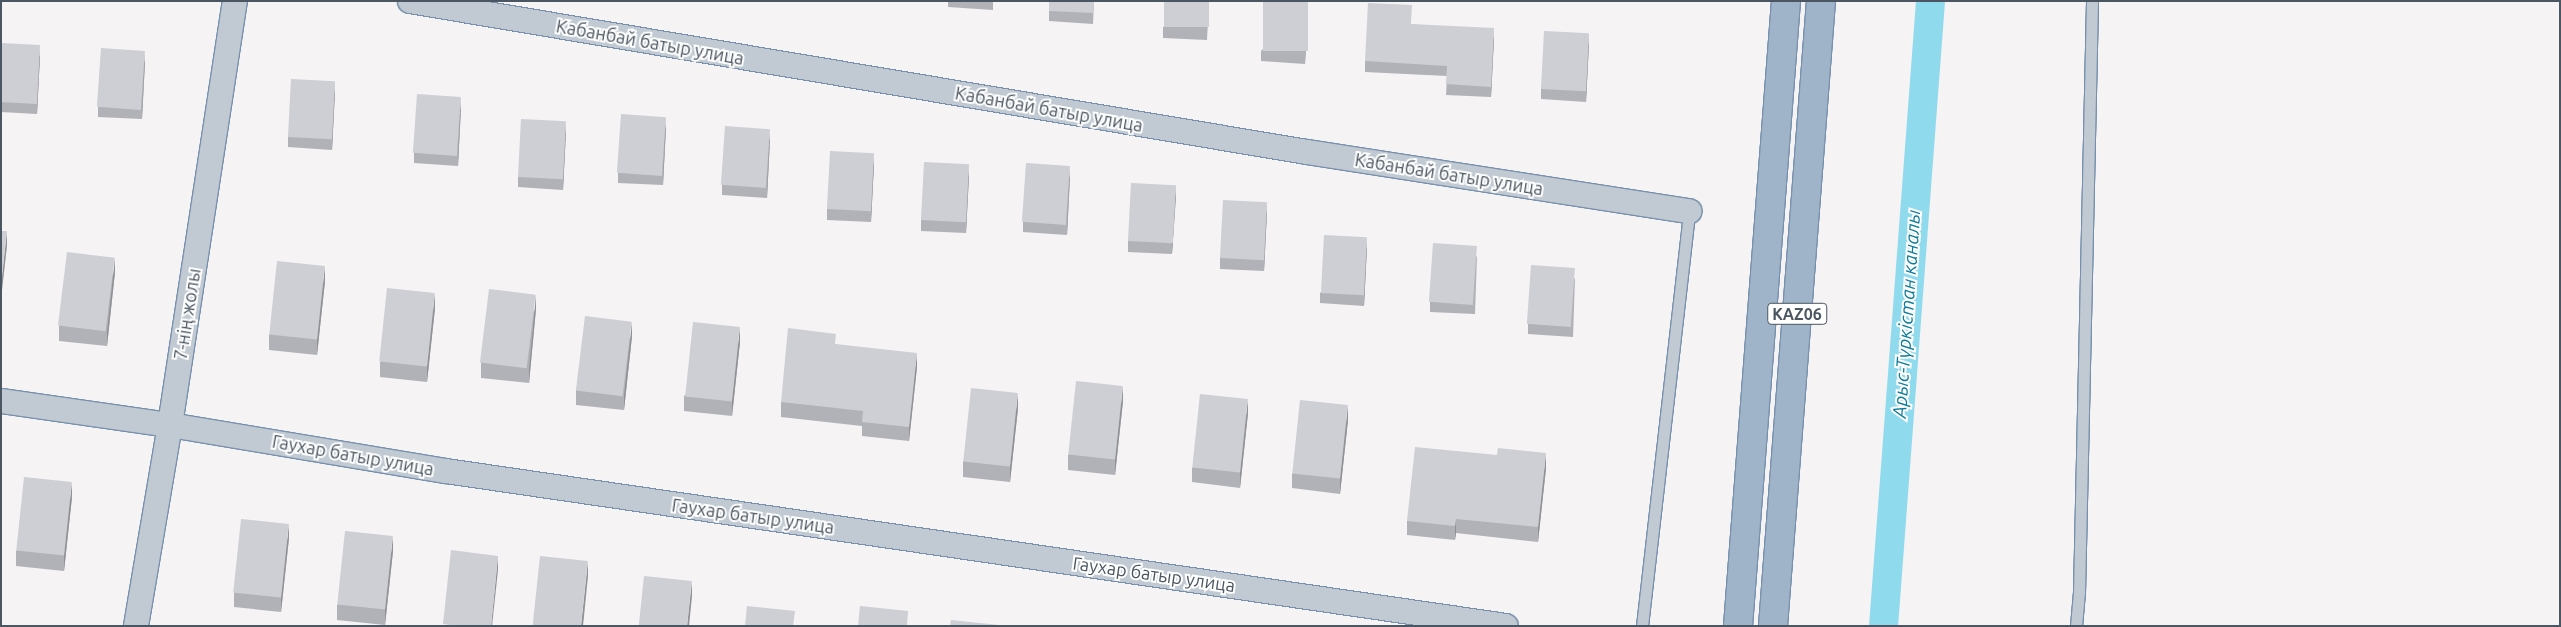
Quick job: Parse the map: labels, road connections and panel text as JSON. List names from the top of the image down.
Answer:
{
  "streets": {
    "highway": ["KАZ06"],
    "street": ["Кабанбай батыр улица", "7-нің жолы", "Гаухар батыр улица"]
  },
  "crossings": [
    ["7-нің жолы", "Гаухар батыр улица"]
  ],
  "water": ["Арыс-Түркістан каналы"]
}
